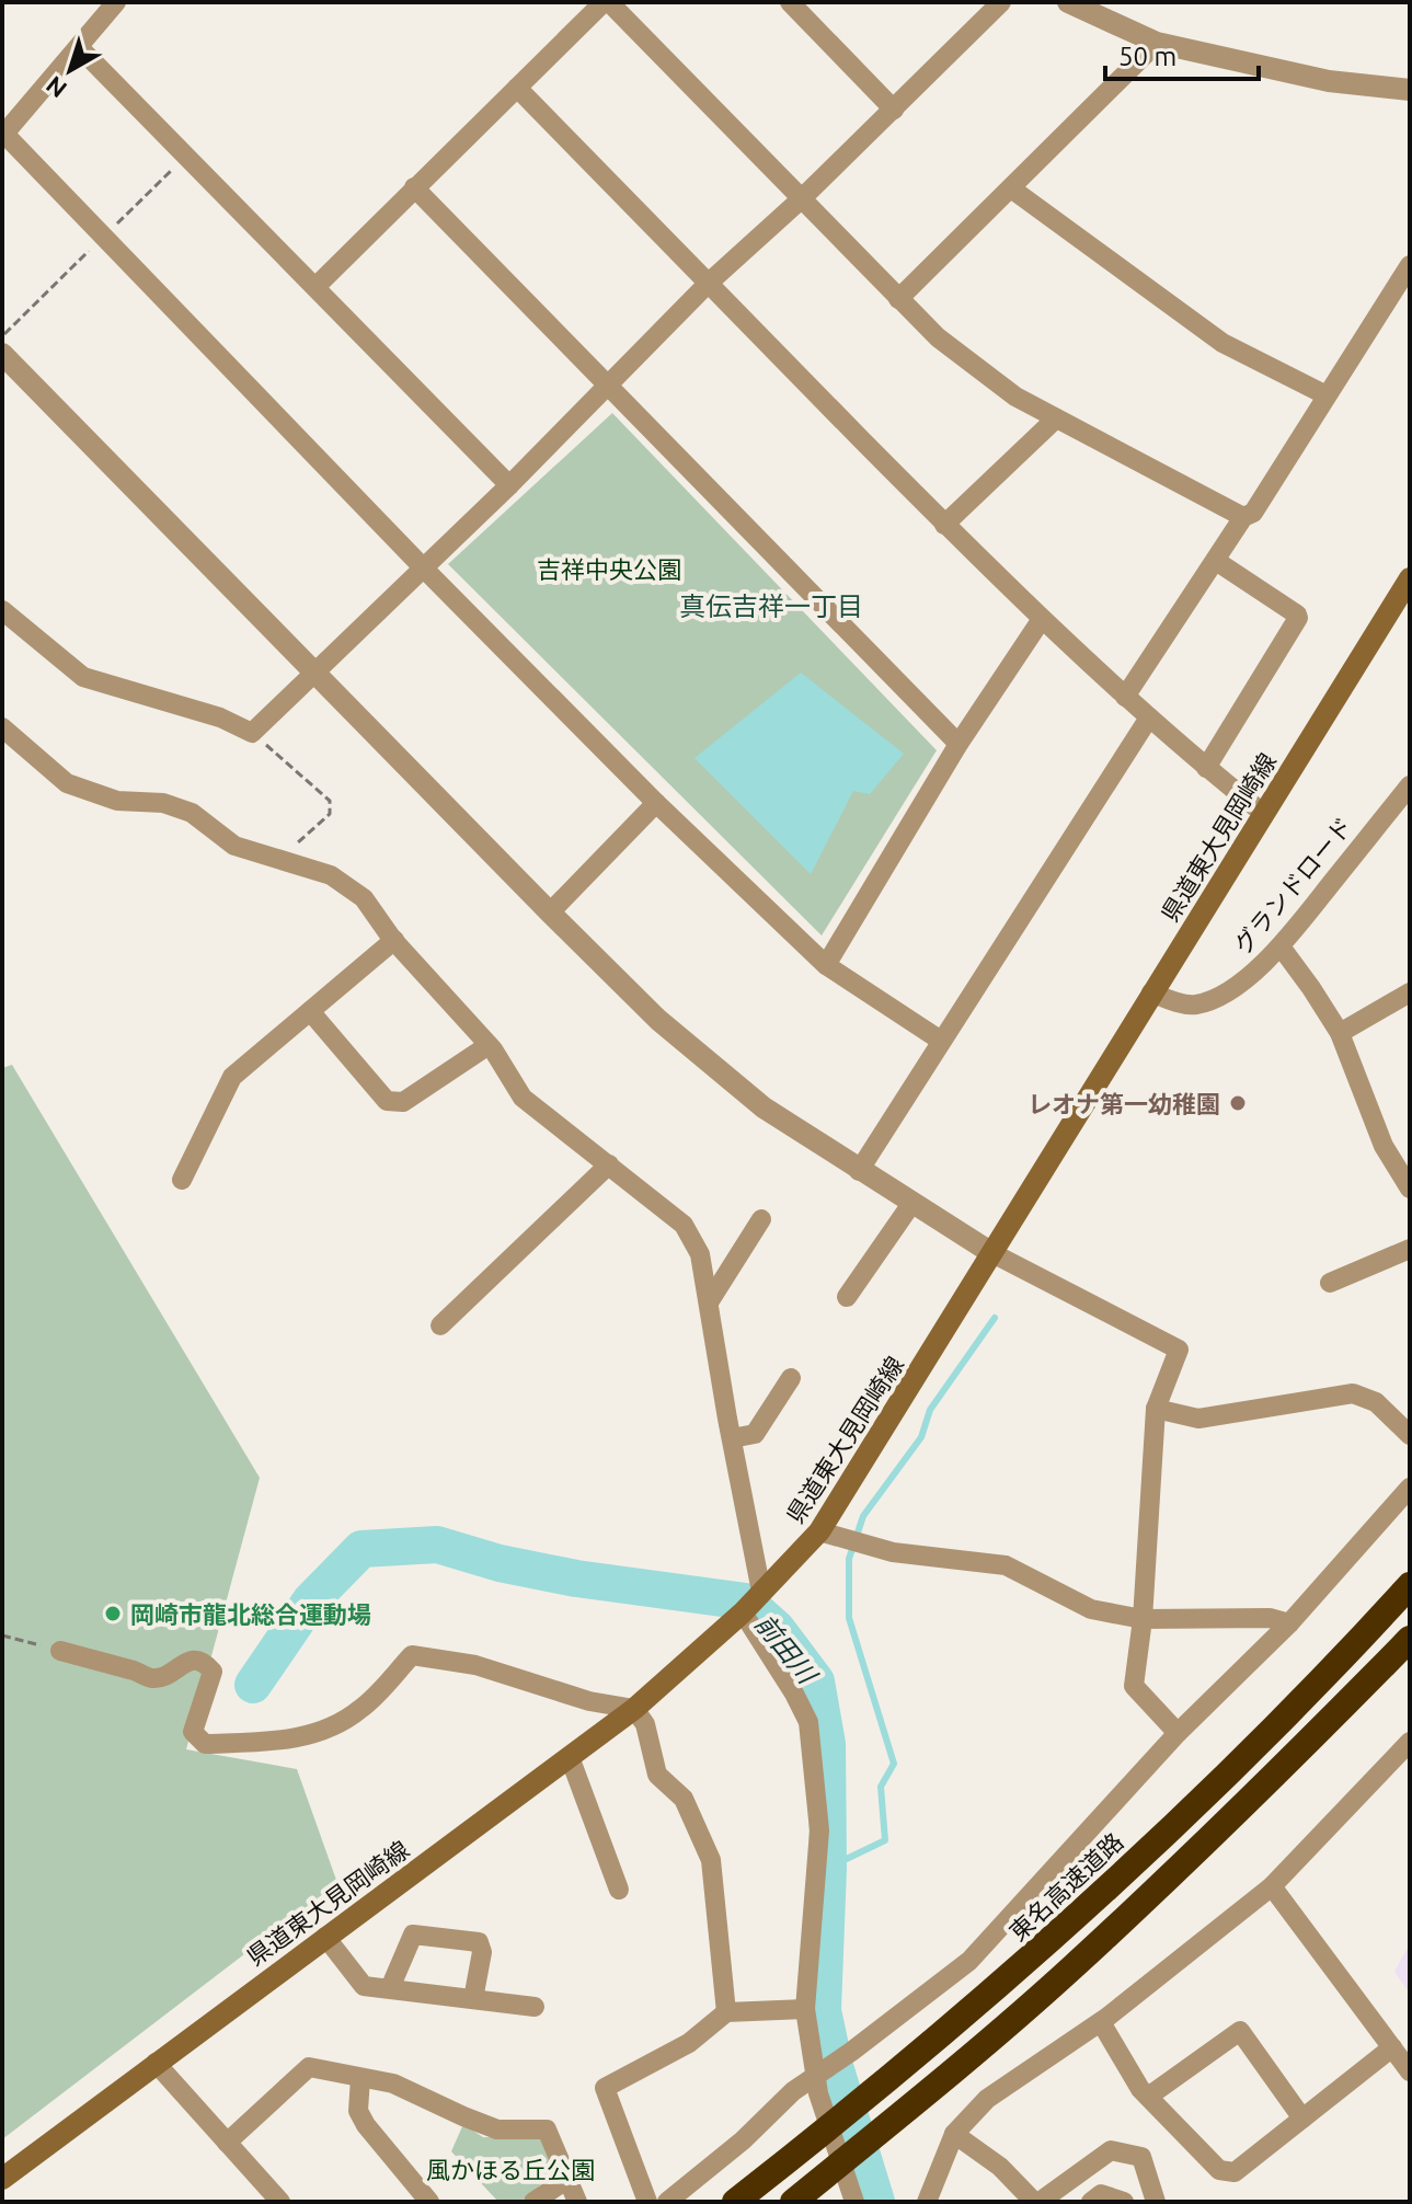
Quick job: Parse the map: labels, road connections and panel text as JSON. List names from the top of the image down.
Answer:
{
  "streets": {
    "highway": ["東名高速道路"],
    "main road": ["県道東大見岡崎線"],
    "street": ["グランドロード"]
  },
  "crossings": [
    ["県道東大見岡崎線", "グランドロード"]
  ],
  "districts": ["真伝吉祥一丁目"],
  "water": ["前田川"],
  "parks": ["吉祥中央公園", "風かほる丘公園"],
  "places": ["レオナ第一幼稚園", "岡崎市龍北総合運動場"],
  "scale_bar": "50 m",
  "north": "bottom left"
}
